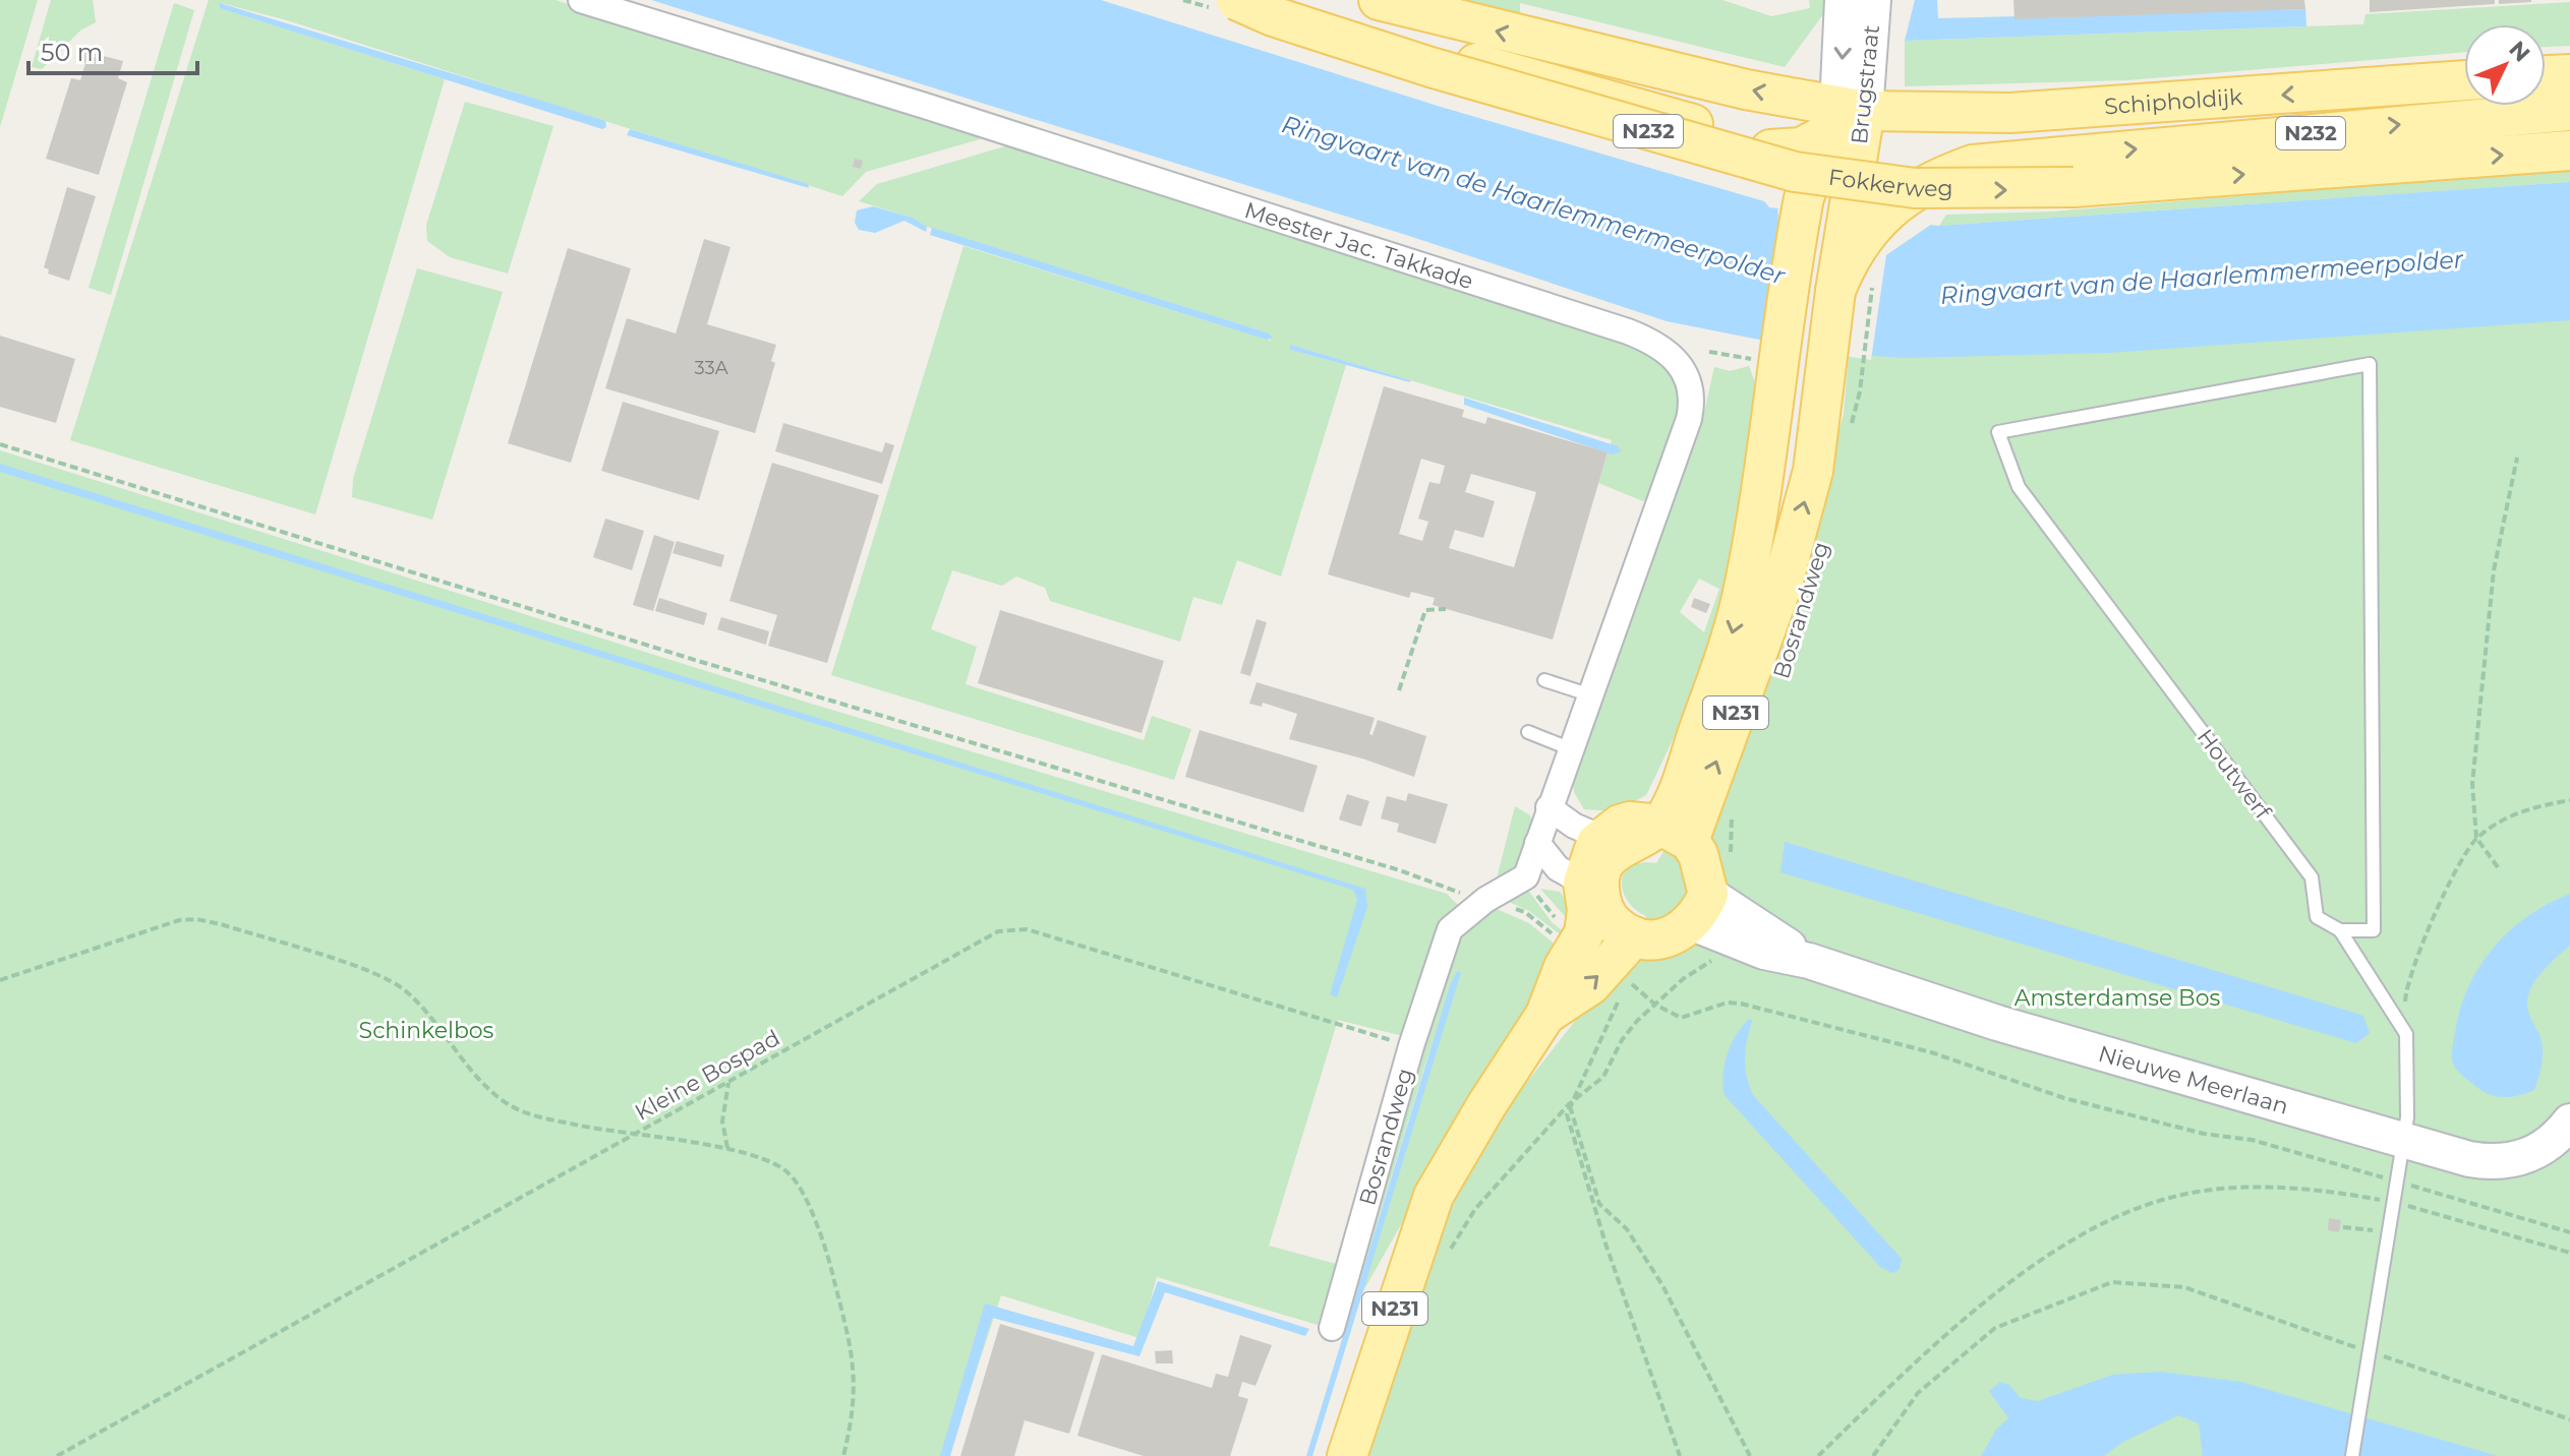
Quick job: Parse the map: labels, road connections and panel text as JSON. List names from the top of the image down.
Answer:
{
  "streets": {
    "main road": [
      "Brugstraat",
      "Schipholdijk",
      "N232",
      "Fokkerweg",
      "Bosrandweg",
      "N231"
    ],
    "street": ["Meester Jac. Takkade", "Nieuwe Meerlaan"],
    "lane": ["Houtwerf"],
    "path": ["Kleine Bospad"]
  },
  "crossings": [
    ["Brugstraat", "Schipholdijk"],
    ["Brugstraat", "N232"],
    ["Brugstraat", "Bosrandweg"],
    ["Brugstraat", "N231"],
    ["Brugstraat", "Nieuwe Meerlaan"],
    ["Schipholdijk", "N232"],
    ["N232", "N231"],
    ["Meester Jac. Takkade", "Bosrandweg"],
    ["Bosrandweg", "N231"],
    ["Bosrandweg", "Kleine Bospad"],
    ["Bosrandweg", "Nieuwe Meerlaan"],
    ["N231", "Nieuwe Meerlaan"]
  ],
  "one_way": ["Brugstraat", "Bosrandweg"],
  "water": ["Ringvaart van de Haarlemmermeerpolder"],
  "parks": ["Amsterdamse Bos", "Schinkelbos"],
  "house_numbers": ["33A"],
  "scale_bar": "50 m",
  "north": "top right"
}
